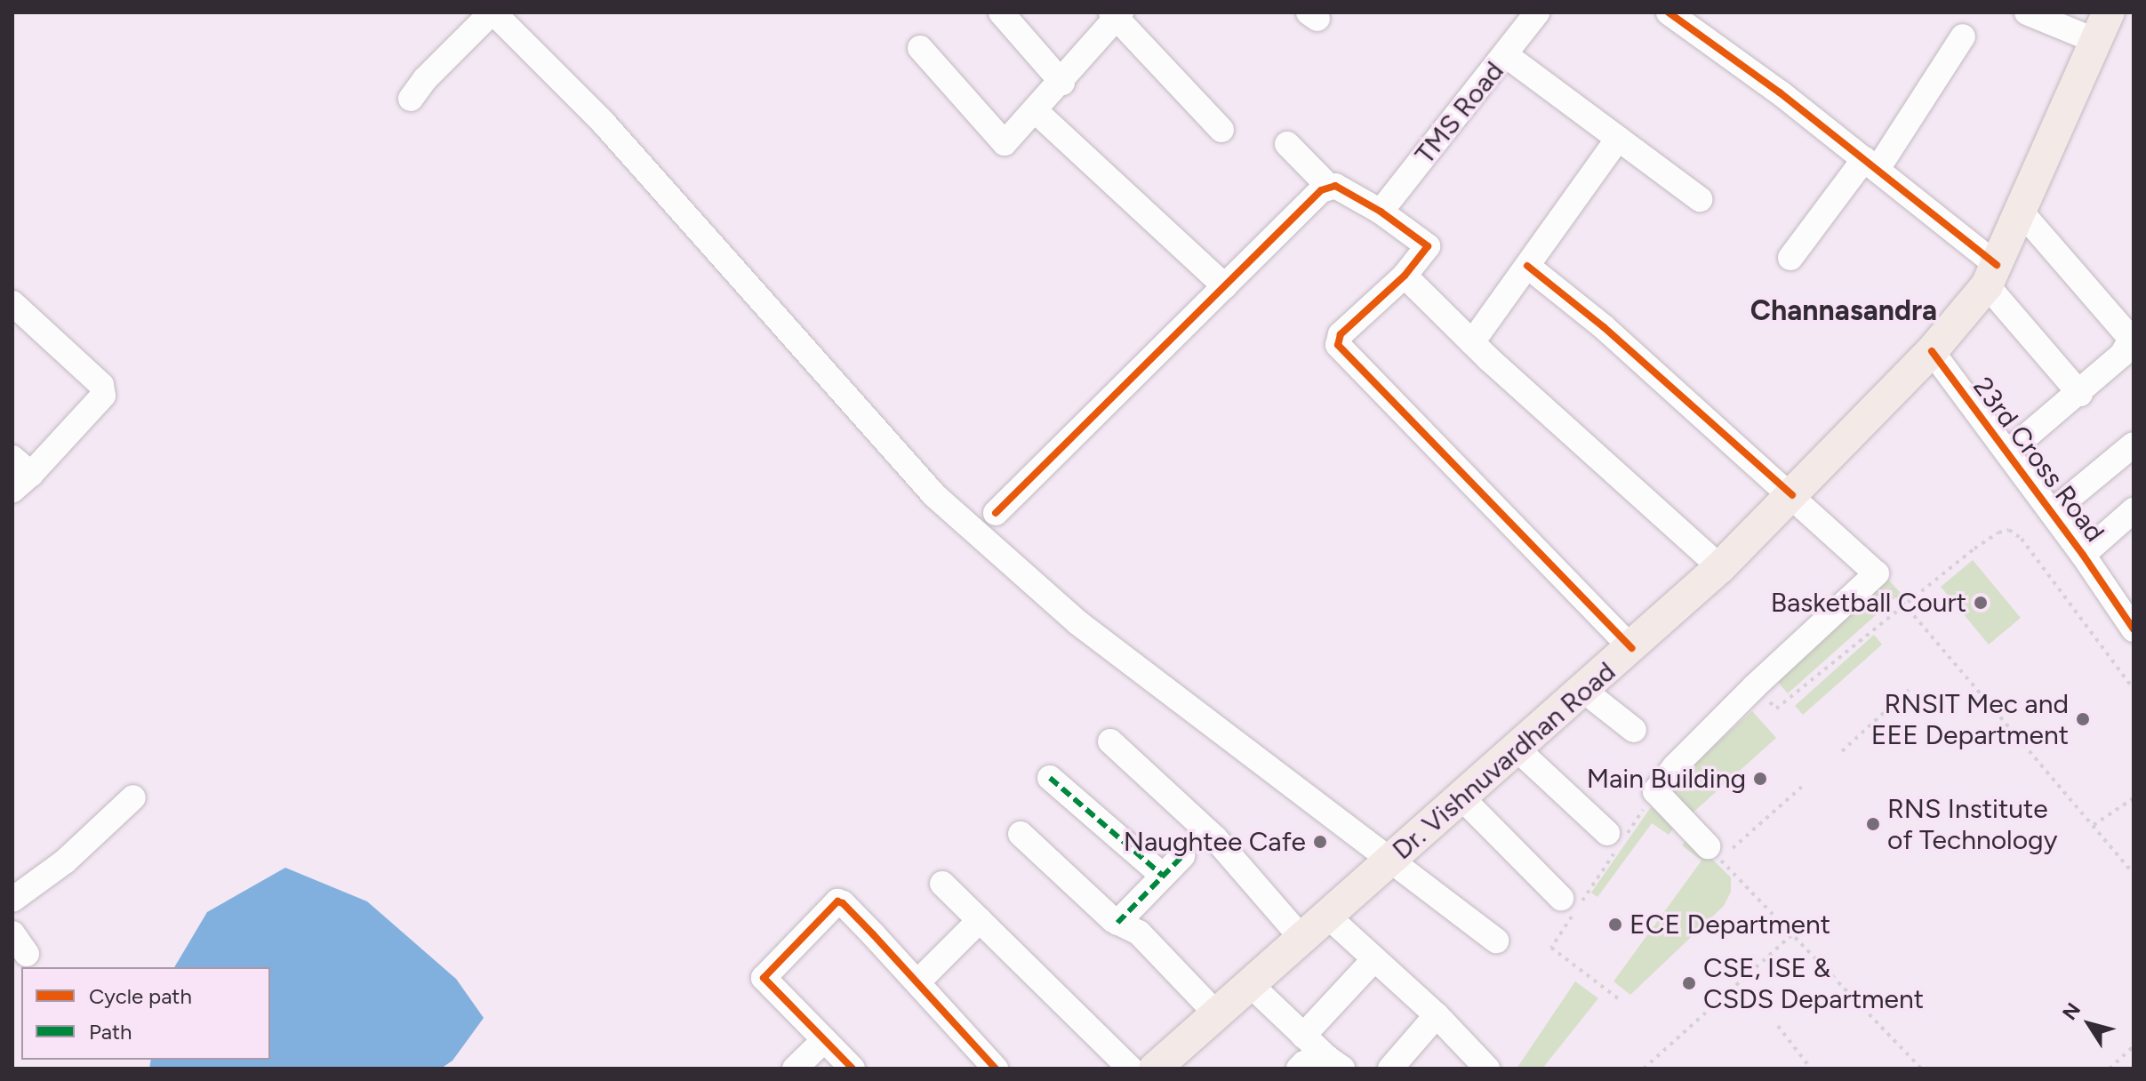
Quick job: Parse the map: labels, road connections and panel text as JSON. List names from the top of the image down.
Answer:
{
  "streets": {
    "main road": ["Dr. Vishnuvardhan Road"],
    "street": ["TMS Road", "23rd Cross Road"]
  },
  "crossings": [
    ["23rd Cross Road", "Dr. Vishnuvardhan Road"]
  ],
  "districts": ["Channasandra"],
  "places": [
    "Basketball Court",
    "RNSIT Mec and EEE Department",
    "Main Building",
    "RNS Institute of Technology",
    "Naughtee Cafe",
    "ECE Department",
    "CSE, ISE & CSDS Department"
  ],
  "legend": ["Cycle path", "Path"],
  "north": "top left"
}
